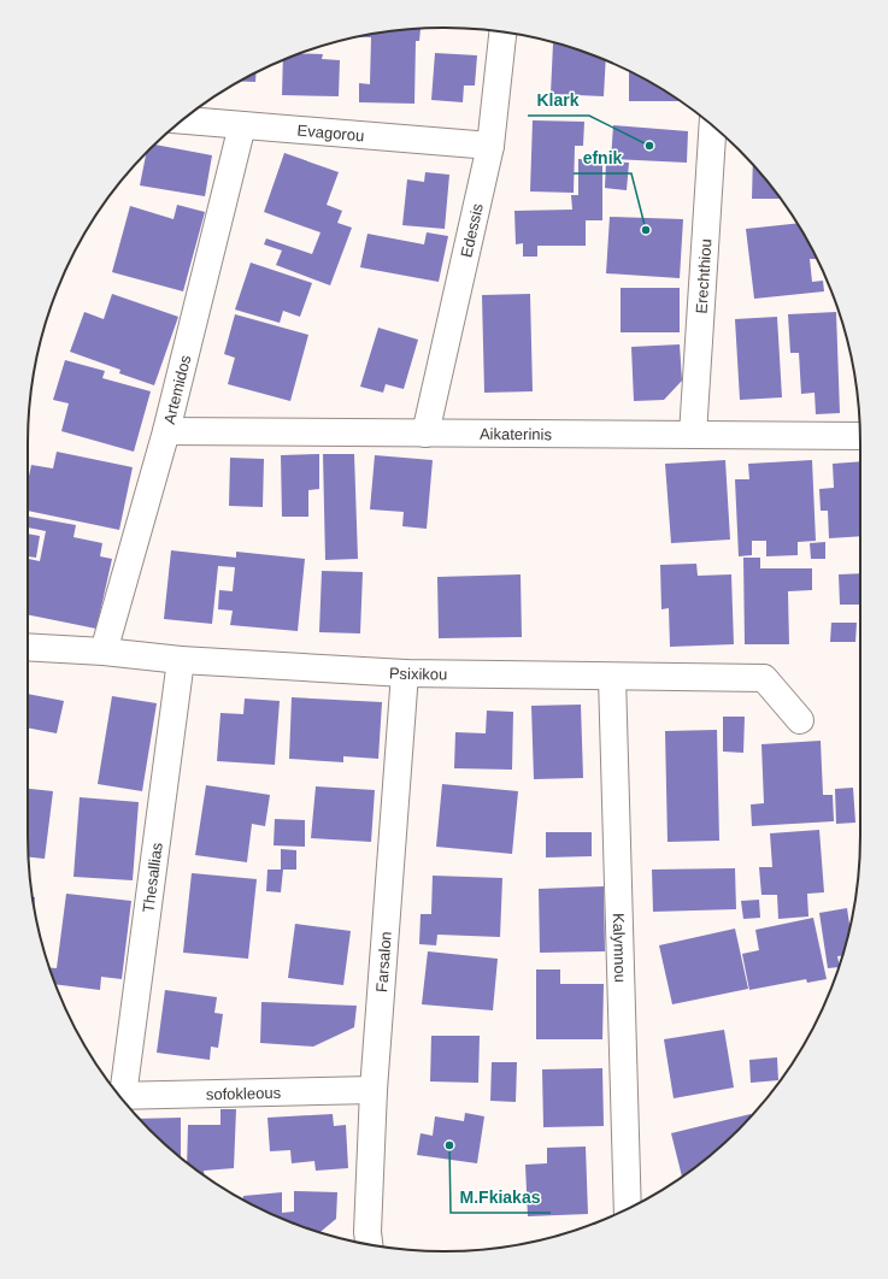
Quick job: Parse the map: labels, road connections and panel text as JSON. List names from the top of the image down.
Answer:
{
  "streets": {
    "street": [
      "Evagorou",
      "Edessis",
      "Erechthiou",
      "Artemidos",
      "Aikaterinis",
      "Psixikou",
      "Thesallias",
      "Kalymnou",
      "Farsalon",
      "sofokleous"
    ]
  },
  "crossings": [
    ["Evagorou", "Edessis"],
    ["Evagorou", "Artemidos"],
    ["Edessis", "Aikaterinis"],
    ["Erechthiou", "Aikaterinis"],
    ["Artemidos", "Aikaterinis"],
    ["Artemidos", "Psixikou"],
    ["Psixikou", "Thesallias"],
    ["Psixikou", "Kalymnou"],
    ["Psixikou", "Farsalon"],
    ["Farsalon", "sofokleous"]
  ],
  "places": ["Klark", "efnik", "M.Fkiakas"]
}
